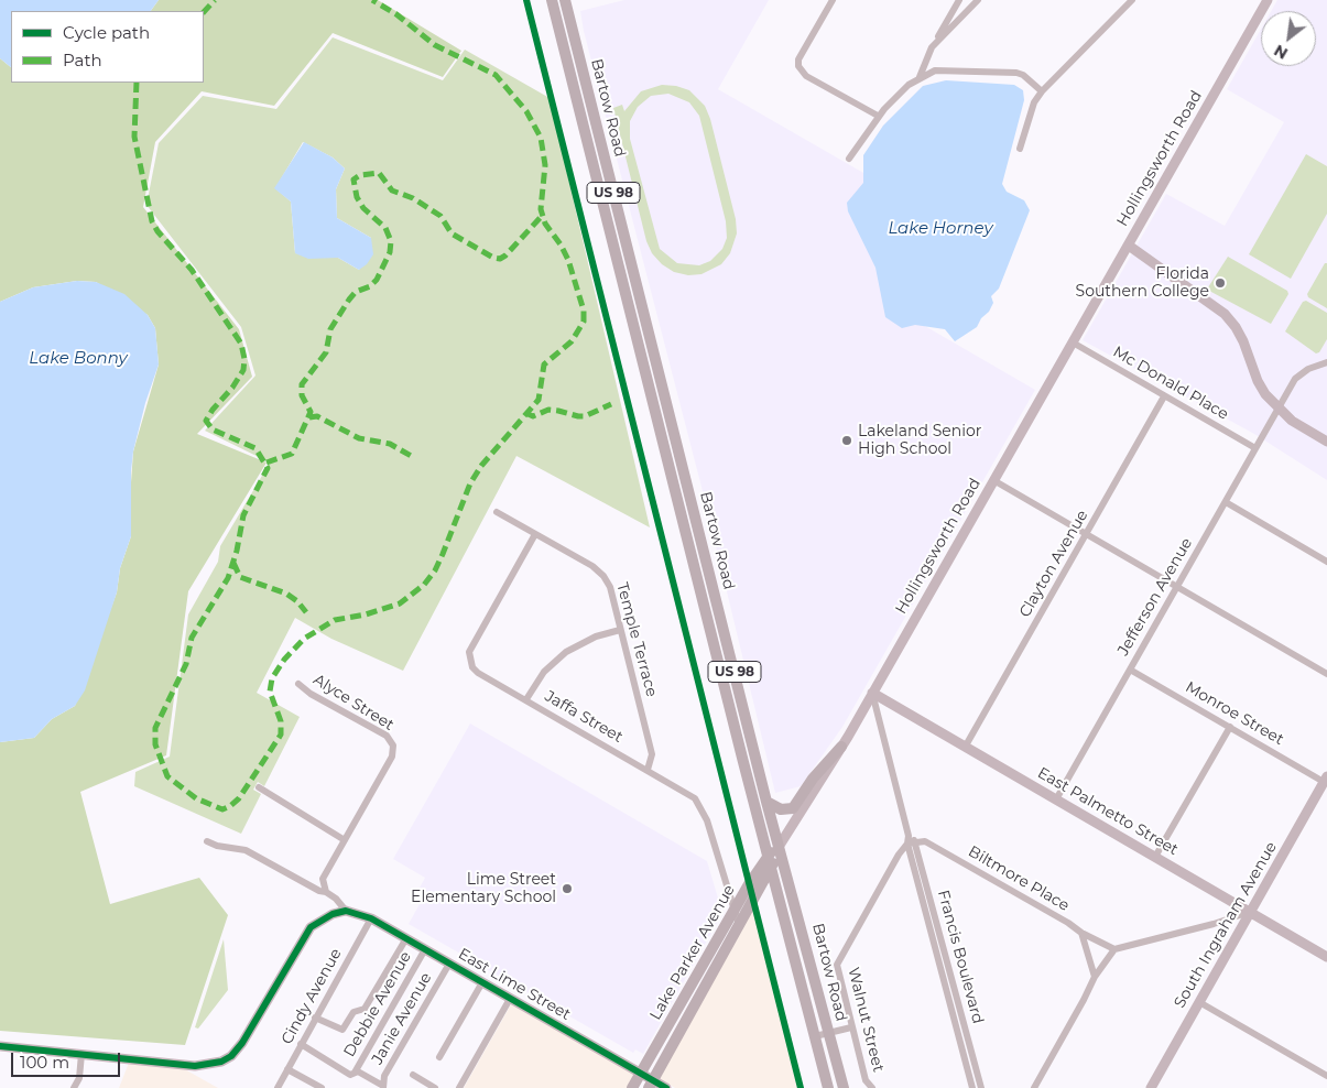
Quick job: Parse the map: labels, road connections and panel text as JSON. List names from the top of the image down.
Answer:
{
  "streets": {
    "main road": ["Bartow Road", "US 98", "Lake Parker Avenue"],
    "street": [
      "Hollingsworth Road",
      "Mc Donald Place",
      "Clayton Avenue",
      "Jefferson Avenue",
      "Temple Terrace",
      "Alyce Street",
      "Monroe Street",
      "Jaffa Street",
      "East Palmetto Street",
      "Biltmore Place",
      "South Ingraham Avenue",
      "Francis Boulevard",
      "East Lime Street",
      "Cindy Avenue",
      "Debbie Avenue",
      "Janie Avenue",
      "Walnut Street"
    ]
  },
  "crossings": [
    ["Bartow Road", "Hollingsworth Road"],
    ["Bartow Road", "Lake Parker Avenue"],
    ["Hollingsworth Road", "Mc Donald Place"],
    ["Hollingsworth Road", "East Palmetto Street"],
    ["Hollingsworth Road", "Lake Parker Avenue"],
    ["Hollingsworth Road", "Francis Boulevard"],
    ["Mc Donald Place", "Clayton Avenue"],
    ["Mc Donald Place", "Jefferson Avenue"],
    ["Clayton Avenue", "East Palmetto Street"],
    ["Jefferson Avenue", "Monroe Street"],
    ["Jefferson Avenue", "East Palmetto Street"],
    ["Temple Terrace", "Jaffa Street"],
    ["Monroe Street", "South Ingraham Avenue"],
    ["Jaffa Street", "Lake Parker Avenue"],
    ["East Palmetto Street", "South Ingraham Avenue"],
    ["East Palmetto Street", "Francis Boulevard"],
    ["Biltmore Place", "Francis Boulevard"],
    ["Lake Parker Avenue", "East Lime Street"],
    ["Francis Boulevard", "Walnut Street"],
    ["East Lime Street", "Cindy Avenue"],
    ["East Lime Street", "Debbie Avenue"],
    ["East Lime Street", "Janie Avenue"]
  ],
  "water": ["Lake Horney", "Lake Bonny"],
  "places": ["Florida Southern College", "Lakeland Senior High School", "Lime Street Elementary School"],
  "legend": ["Cycle path", "Path"],
  "scale_bar": "100 m",
  "north": "bottom left"
}
